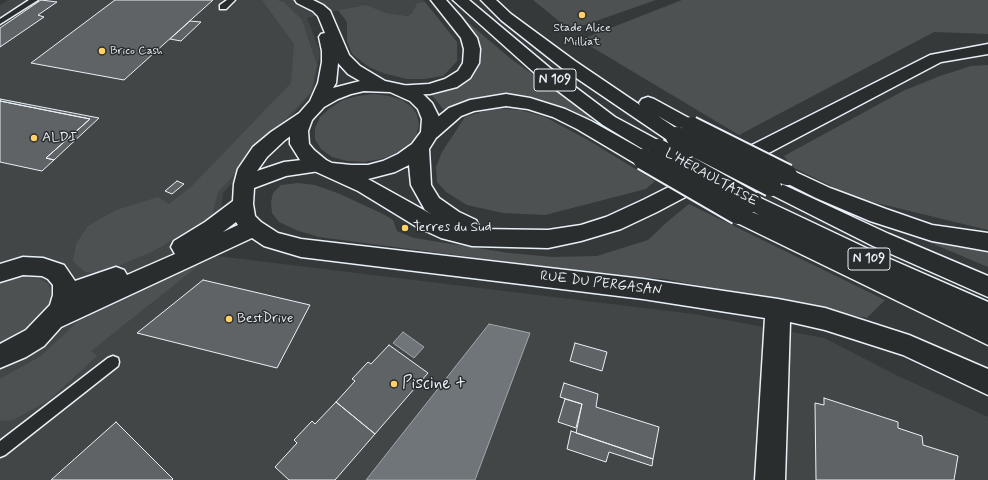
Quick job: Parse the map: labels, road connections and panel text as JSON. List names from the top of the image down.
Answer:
{
  "streets": {
    "main road": ["N 109", "L'HÉRAULTAISE", "RUE DU PERGASAN"]
  },
  "places": [
    "Stade Alice Milliat",
    "Brico Cash",
    "ALDI",
    "Terres du Sud",
    "BestDrive",
    "Piscine +"
  ]
}
